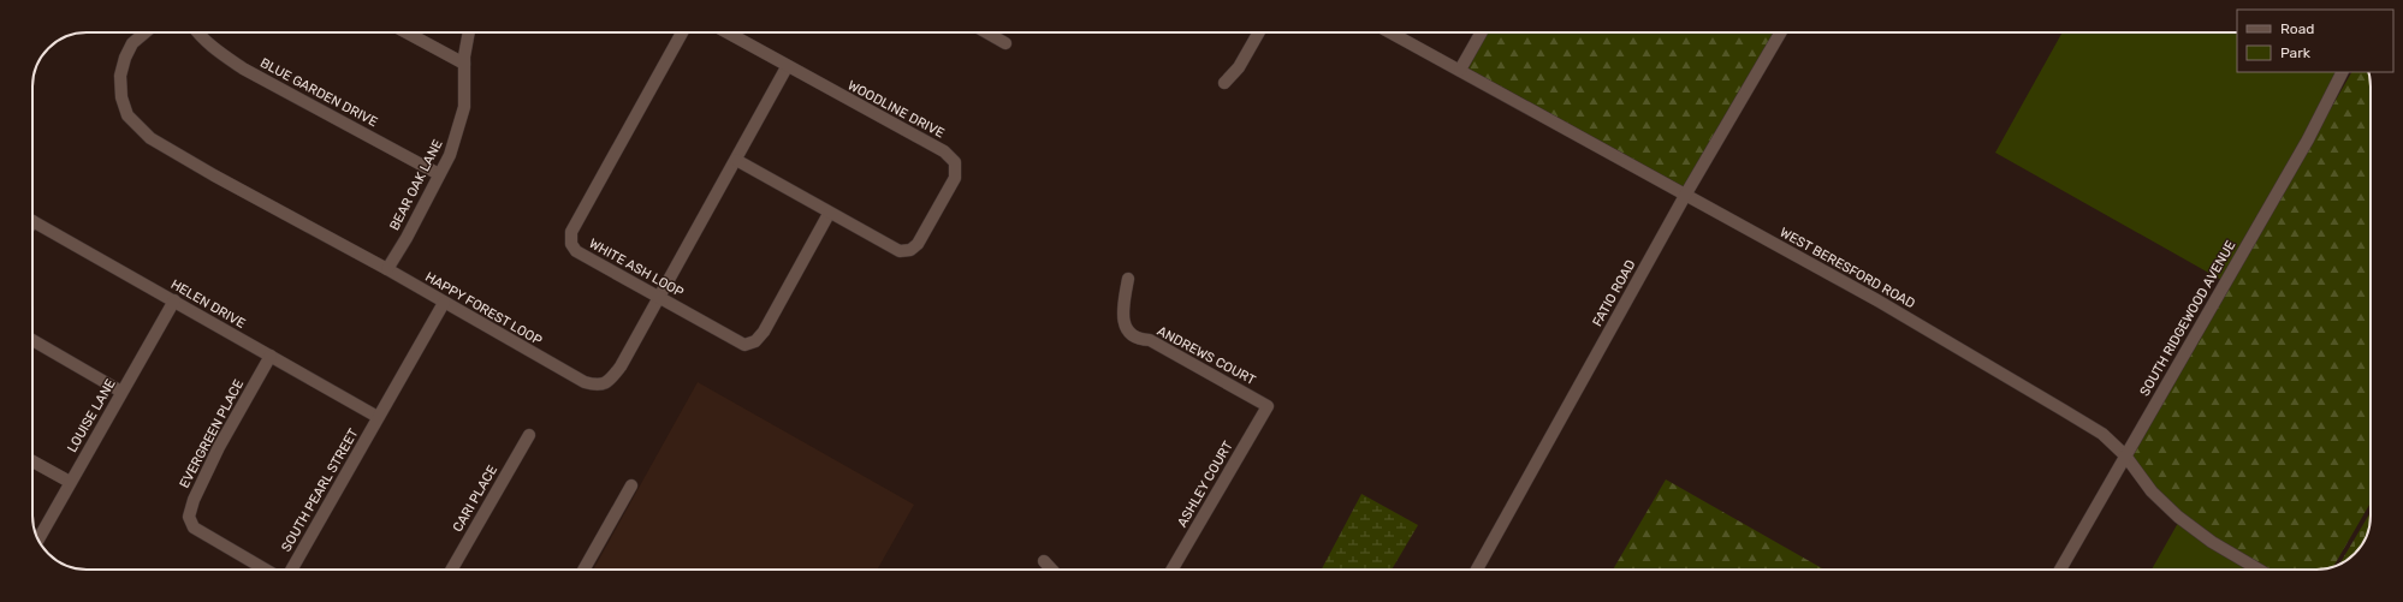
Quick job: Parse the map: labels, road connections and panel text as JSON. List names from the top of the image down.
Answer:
{
  "streets": {
    "street": [
      "BLUE GARDEN DRIVE",
      "WOODLINE DRIVE",
      "BEAR OAK LANE",
      "WHITE ASH LOOP",
      "WEST BERESFORD ROAD",
      "FATIO ROAD",
      "HELEN DRIVE",
      "HAPPY FOREST LOOP",
      "SOUTH RIDGEWOOD AVENUE",
      "ANDREWS COURT",
      "LOUISE LANE",
      "EVERGREEN PLACE",
      "ASHLEY COURT",
      "SOUTH PEARL STREET",
      "CARI PLACE"
    ]
  },
  "crossings": [
    ["BLUE GARDEN DRIVE", "BEAR OAK LANE"],
    ["WOODLINE DRIVE", "WHITE ASH LOOP"],
    ["WOODLINE DRIVE", "HAPPY FOREST LOOP"],
    ["BEAR OAK LANE", "HAPPY FOREST LOOP"],
    ["WHITE ASH LOOP", "HAPPY FOREST LOOP"],
    ["WEST BERESFORD ROAD", "FATIO ROAD"],
    ["WEST BERESFORD ROAD", "SOUTH RIDGEWOOD AVENUE"],
    ["HELEN DRIVE", "LOUISE LANE"],
    ["HELEN DRIVE", "EVERGREEN PLACE"],
    ["HELEN DRIVE", "SOUTH PEARL STREET"],
    ["HAPPY FOREST LOOP", "SOUTH PEARL STREET"],
    ["ANDREWS COURT", "ASHLEY COURT"]
  ],
  "legend": ["Road", "Park"]
}
